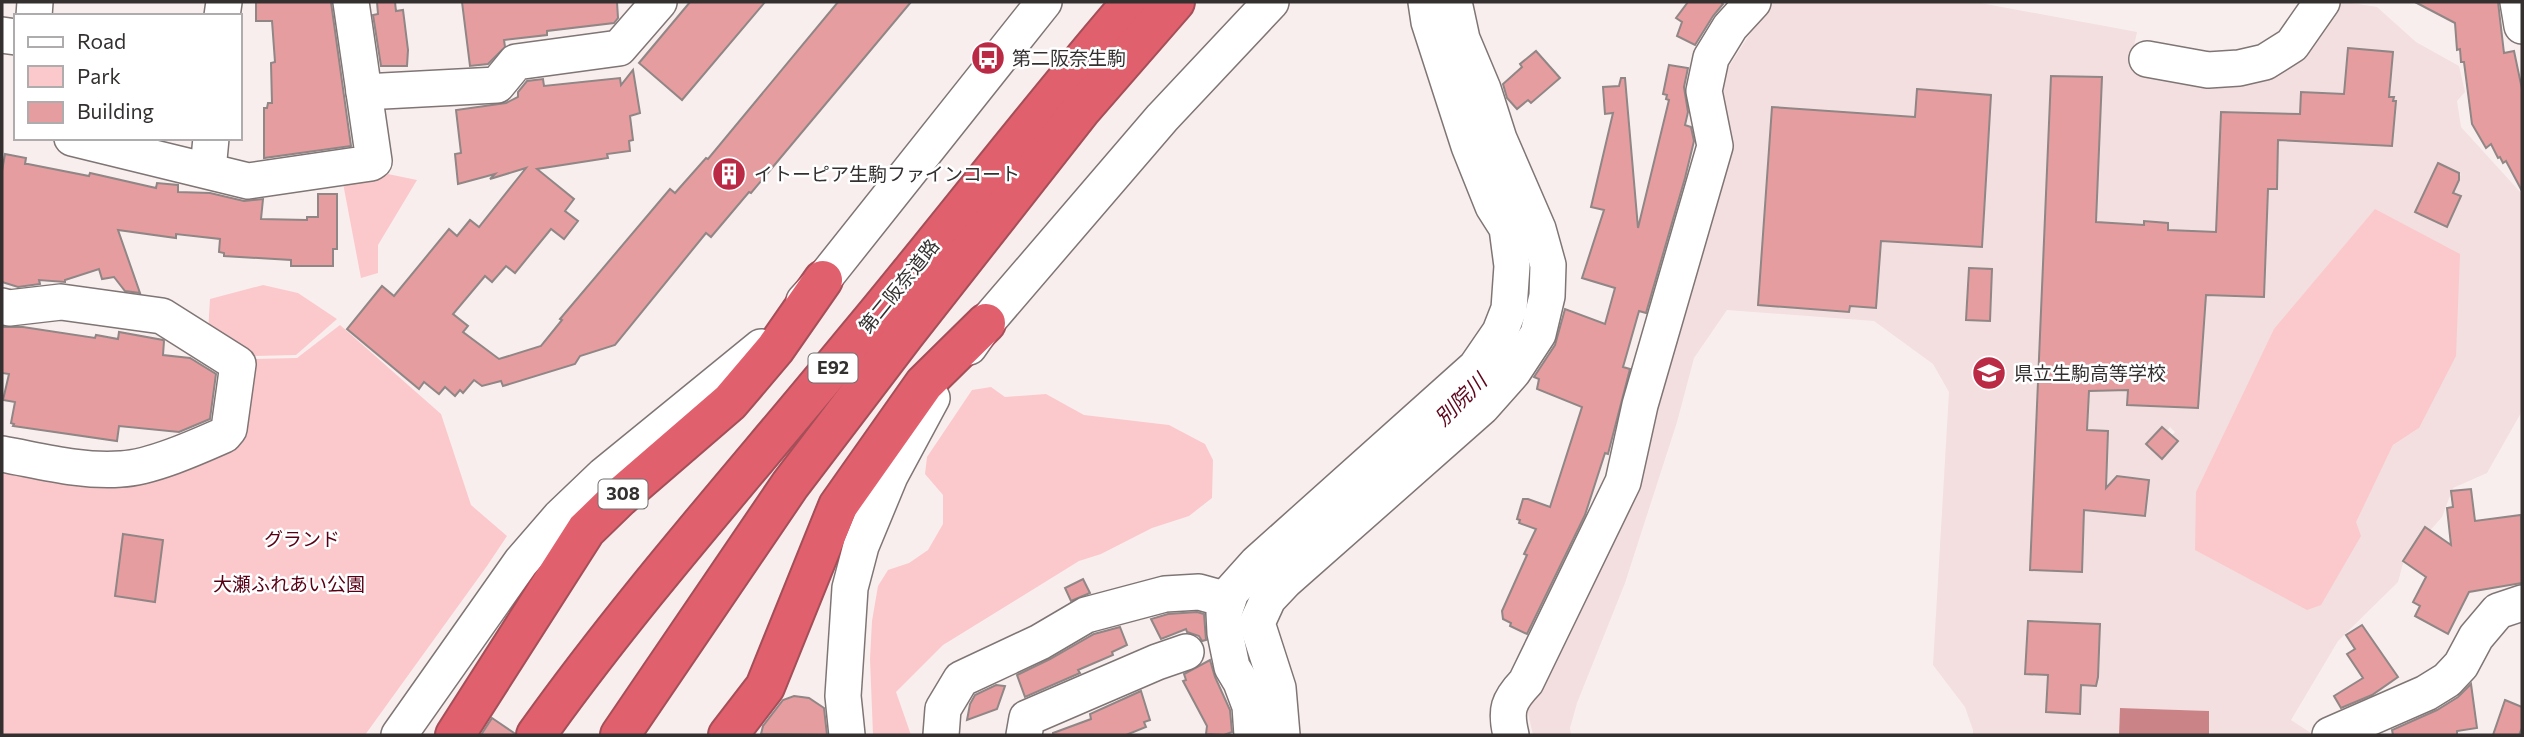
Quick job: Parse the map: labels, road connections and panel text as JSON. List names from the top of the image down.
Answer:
{
  "streets": {
    "highway": ["第二阪奈道路", "E92", "308"]
  },
  "water": ["別院川"],
  "parks": ["グランド", "大瀬ふれあい公園"],
  "places": {
    "bus stop": ["第二阪奈生駒"],
    "building": ["イトーピア生駒ファインコート"],
    "school or university": ["県立生駒高等学校"]
  },
  "legend": ["Road", "Park", "Building"]
}
